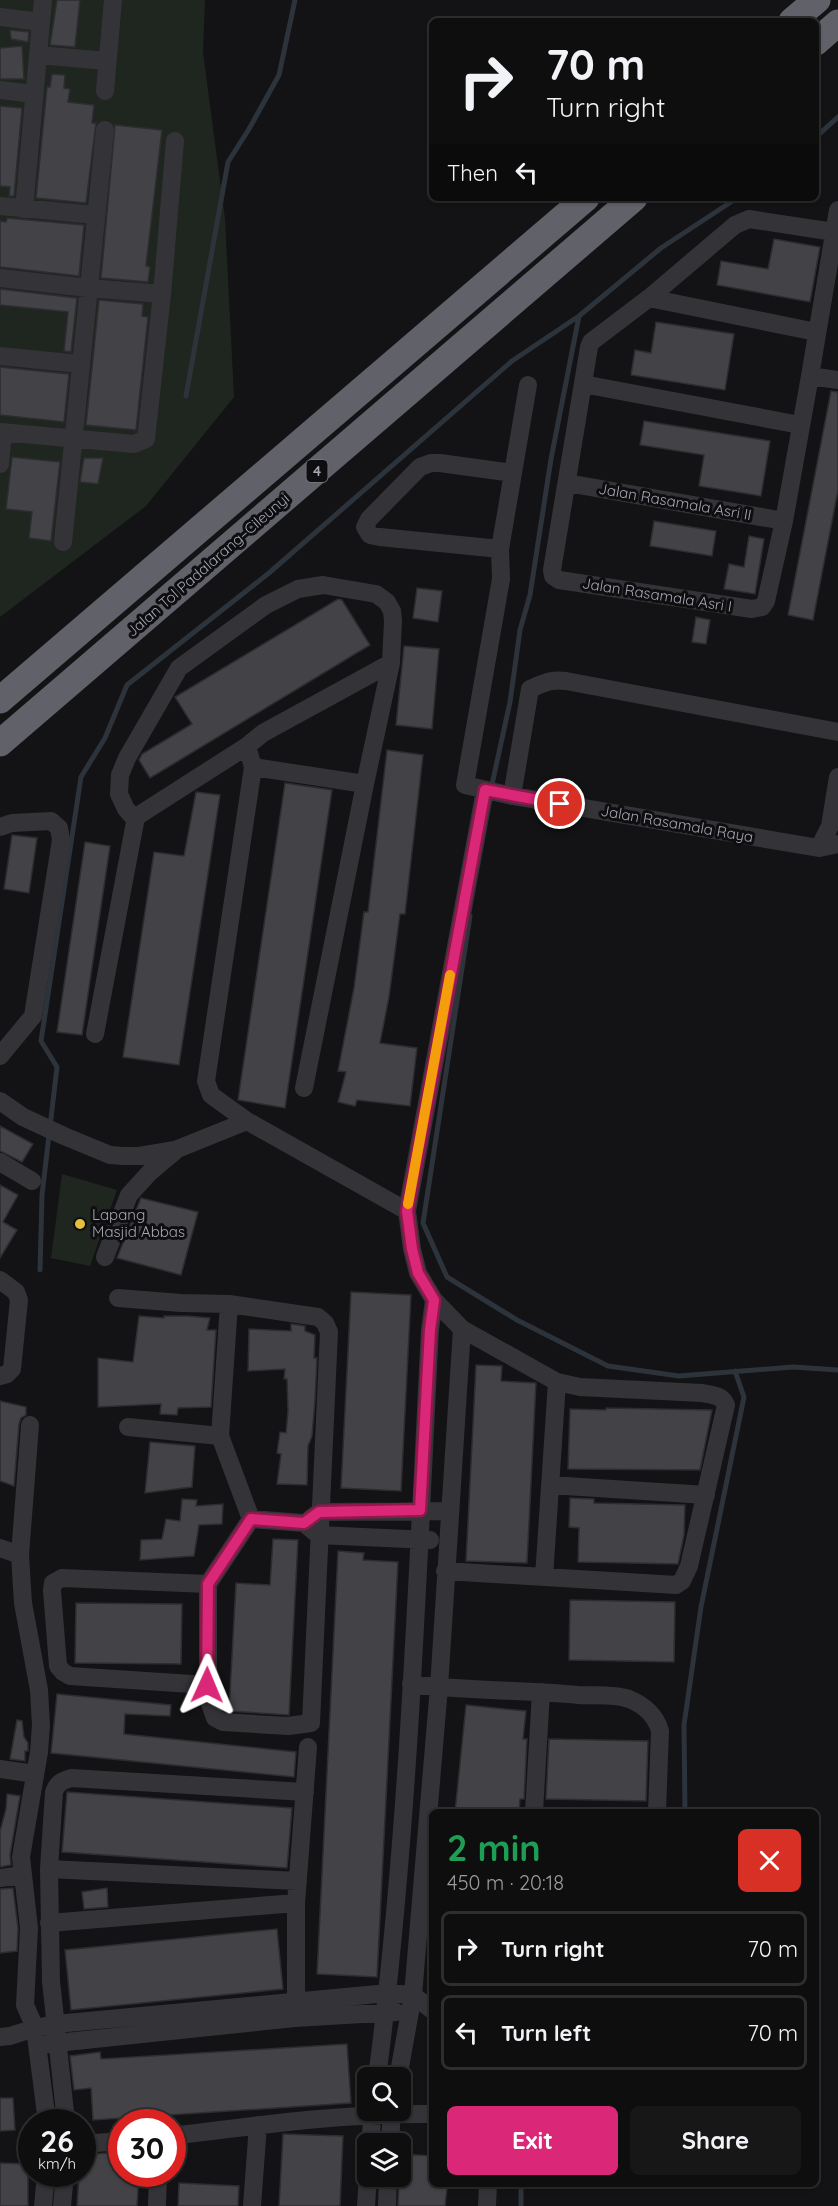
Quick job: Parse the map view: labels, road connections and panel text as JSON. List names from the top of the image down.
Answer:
{
  "streets": {
    "highway": ["4", "Jalan Tol Padalarang–Cileunyi"],
    "street": ["Jalan Rasamala Asri II", "Jalan Rasamala Asri I", "Jalan Rasamala Raya"]
  },
  "crossings": [
    ["Jalan Rasamala Asri II", "Jalan Rasamala Asri I"]
  ],
  "places": ["Lapang Masjid Abbas"],
  "page": {
    "turn": ["70 m", "Turn right"],
    "then": "Then",
    "heading": ["2 min", "450 m · 20:18"],
    "list": [
      {
        "name": "Turn right",
        "value": "70 m"
      },
      {
        "name": "Turn left",
        "value": "70 m"
      }
    ],
    "buttons": ["Exit", "Share"],
    "speed": "26 km/h",
    "limit": "30"
  }
}
